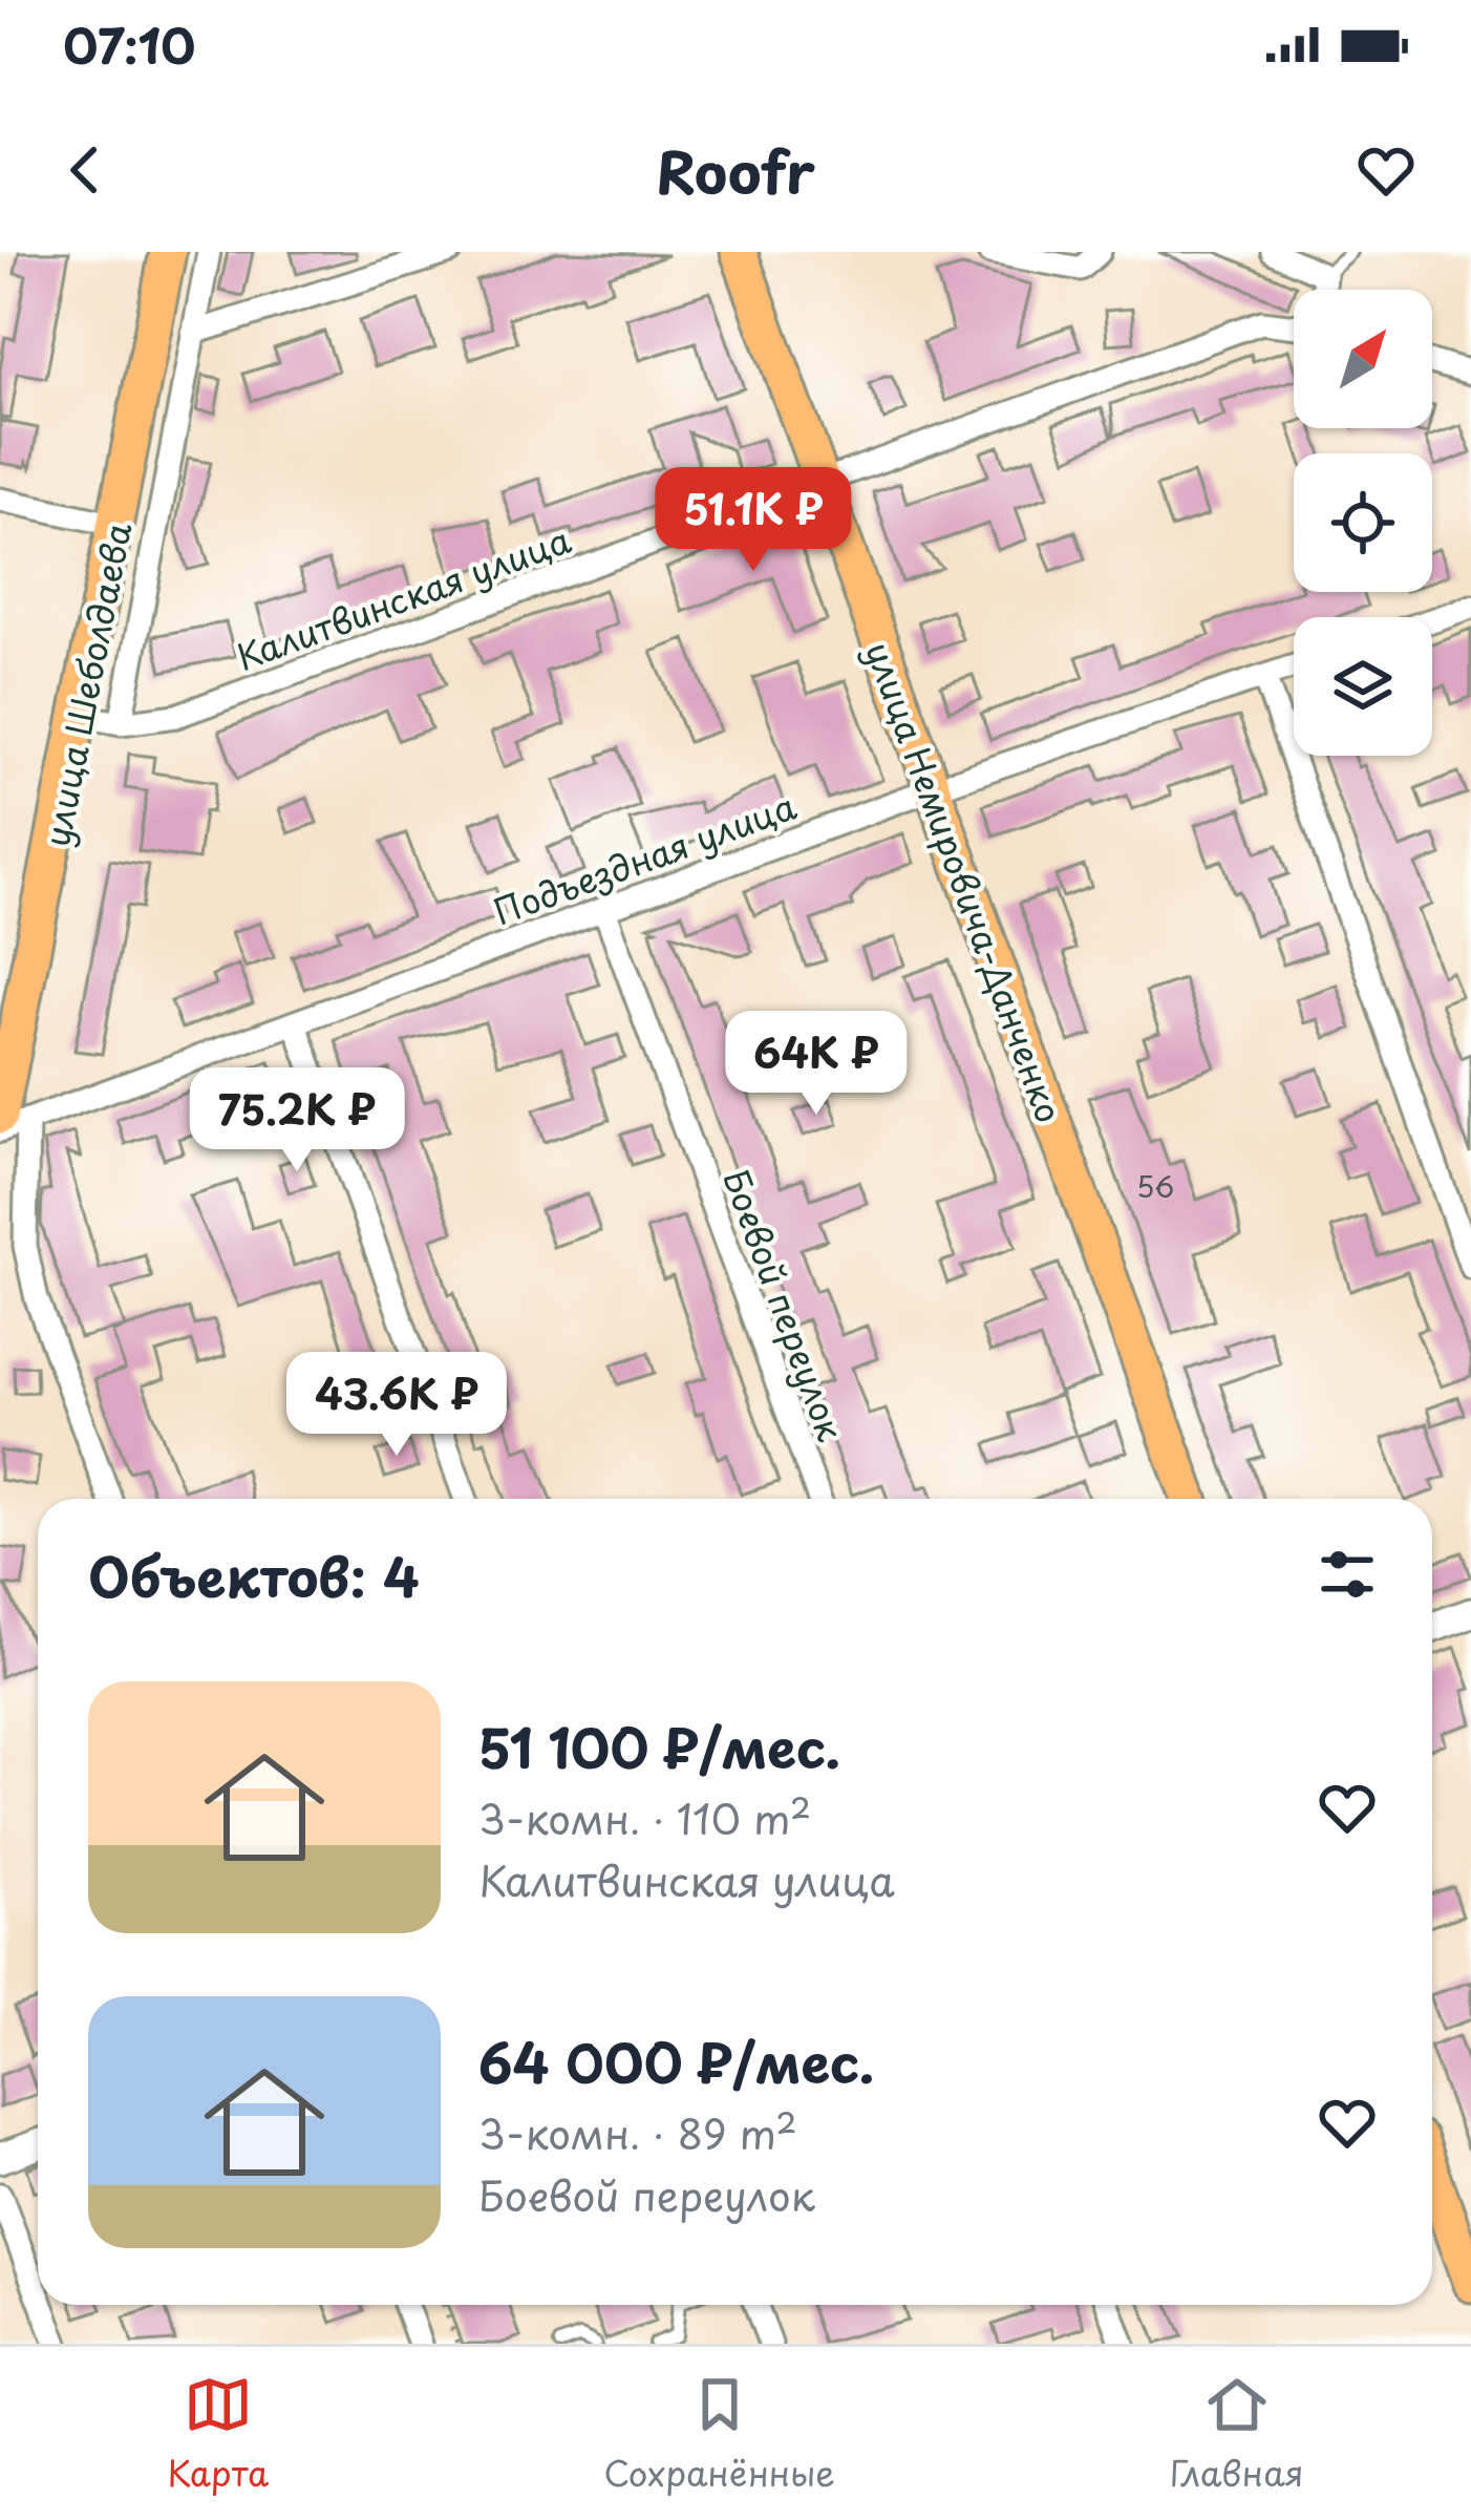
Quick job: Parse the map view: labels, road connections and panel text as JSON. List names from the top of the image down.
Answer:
{
  "streets": {
    "main road": ["улица Шеболдаева", "улица Немировича-Данченко"],
    "street": ["Калитвинская улица", "Подъездная улица", "Боевой переулок"]
  },
  "crossings": [
    ["Калитвинская улица", "улица Шеболдаева"],
    ["Калитвинская улица", "улица Немировича-Данченко"],
    ["улица Шеболдаева", "Подъездная улица"],
    ["Подъездная улица", "улица Немировича-Данченко"],
    ["Подъездная улица", "Боевой переулок"]
  ],
  "house_numbers": ["56"],
  "north": "top right",
  "page": {
    "status": "07:10",
    "header": "Roofr",
    "price": [
      "51.1K ₽",
      "64K ₽",
      "75.2K ₽",
      "43.6K ₽"
    ],
    "heading": "Объектов: 4",
    "list": [
      {
        "name": "51 100 ₽/мес.",
        "note": "3-комн. · 110 m² · Калитвинская улица"
      },
      {
        "name": "64 000 ₽/мес.",
        "note": "3-комн. · 89 m² · Боевой переулок"
      }
    ],
    "tabs": ["Карта", "Сохранённые", "Главная"]
  }
}
